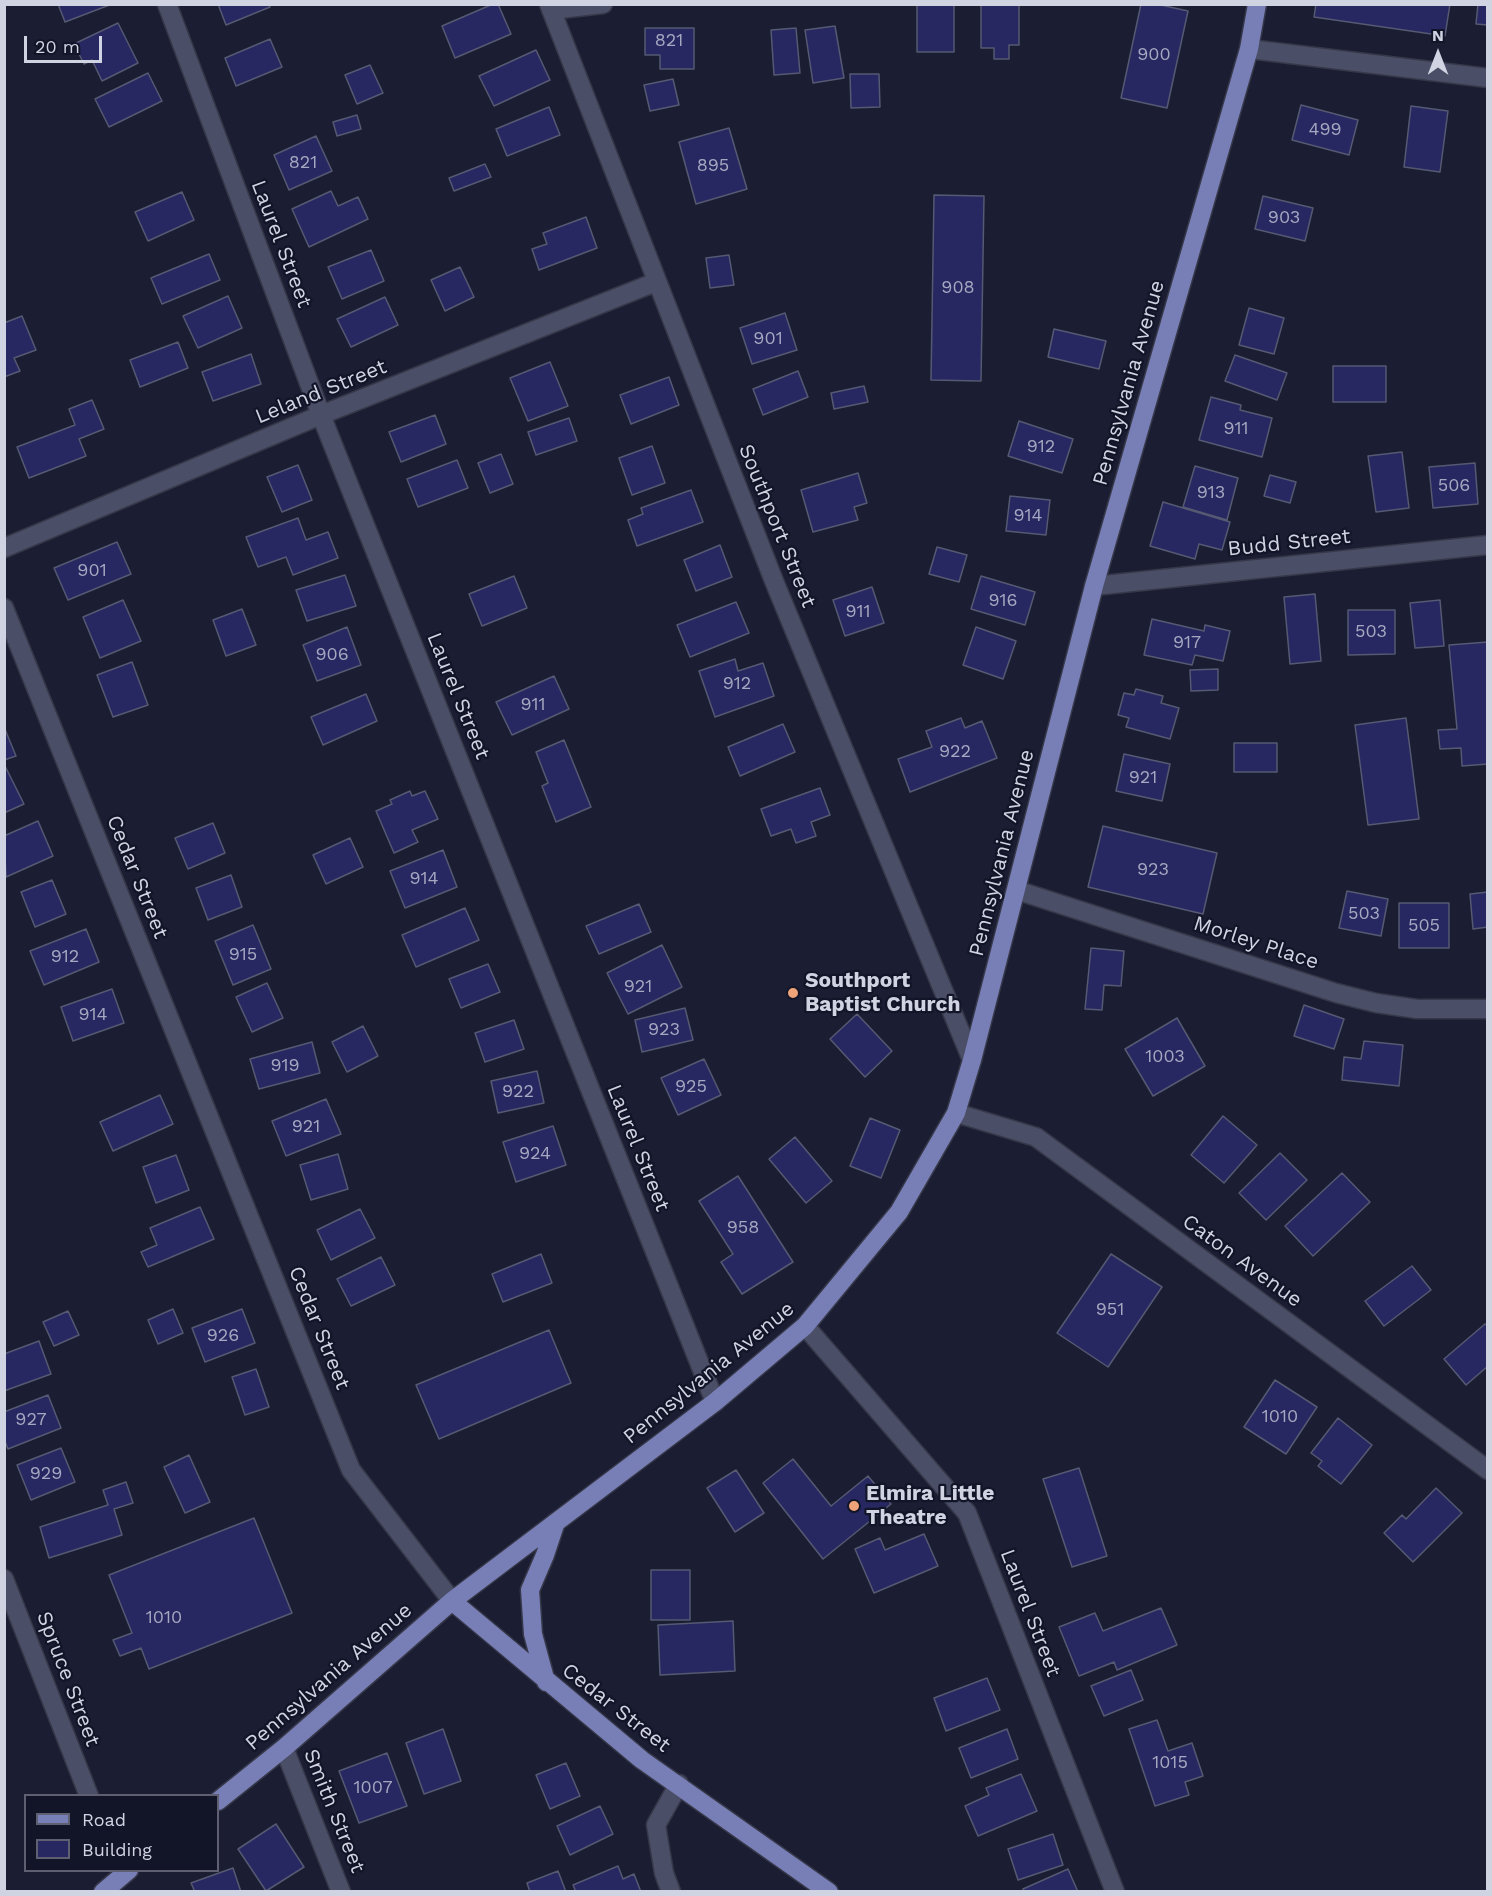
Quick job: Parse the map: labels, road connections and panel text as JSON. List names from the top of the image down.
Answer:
{
  "streets": {
    "main road": ["Pennsylvania Avenue", "Cedar Street"],
    "street": [
      "Laurel Street",
      "Leland Street",
      "Southport Street",
      "Budd Street",
      "Morley Place",
      "Caton Avenue",
      "Spruce Street",
      "Smith Street"
    ]
  },
  "crossings": [
    ["Laurel Street", "Pennsylvania Avenue"],
    ["Laurel Street", "Leland Street"],
    ["Pennsylvania Avenue", "Southport Street"],
    ["Pennsylvania Avenue", "Budd Street"],
    ["Pennsylvania Avenue", "Cedar Street"],
    ["Pennsylvania Avenue", "Morley Place"],
    ["Pennsylvania Avenue", "Caton Avenue"],
    ["Pennsylvania Avenue", "Smith Street"],
    ["Leland Street", "Southport Street"]
  ],
  "places": ["Southport Baptist Church", "Elmira Little Theatre"],
  "house_numbers": [
    "821",
    "900",
    "499",
    "821",
    "895",
    "903",
    "908",
    "901",
    "911",
    "912",
    "506",
    "913",
    "914",
    "901",
    "916",
    "911",
    "503",
    "917",
    "906",
    "912",
    "911",
    "922",
    "921",
    "923",
    "914",
    "503",
    "505",
    "915",
    "912",
    "921",
    "914",
    "923",
    "1003",
    "919",
    "925",
    "922",
    "921",
    "924",
    "958",
    "951",
    "926",
    "1010",
    "927",
    "929",
    "1010",
    "1015",
    "1007"
  ],
  "legend": ["Road", "Building"],
  "scale_bar": "20 m",
  "north": "top"
}
